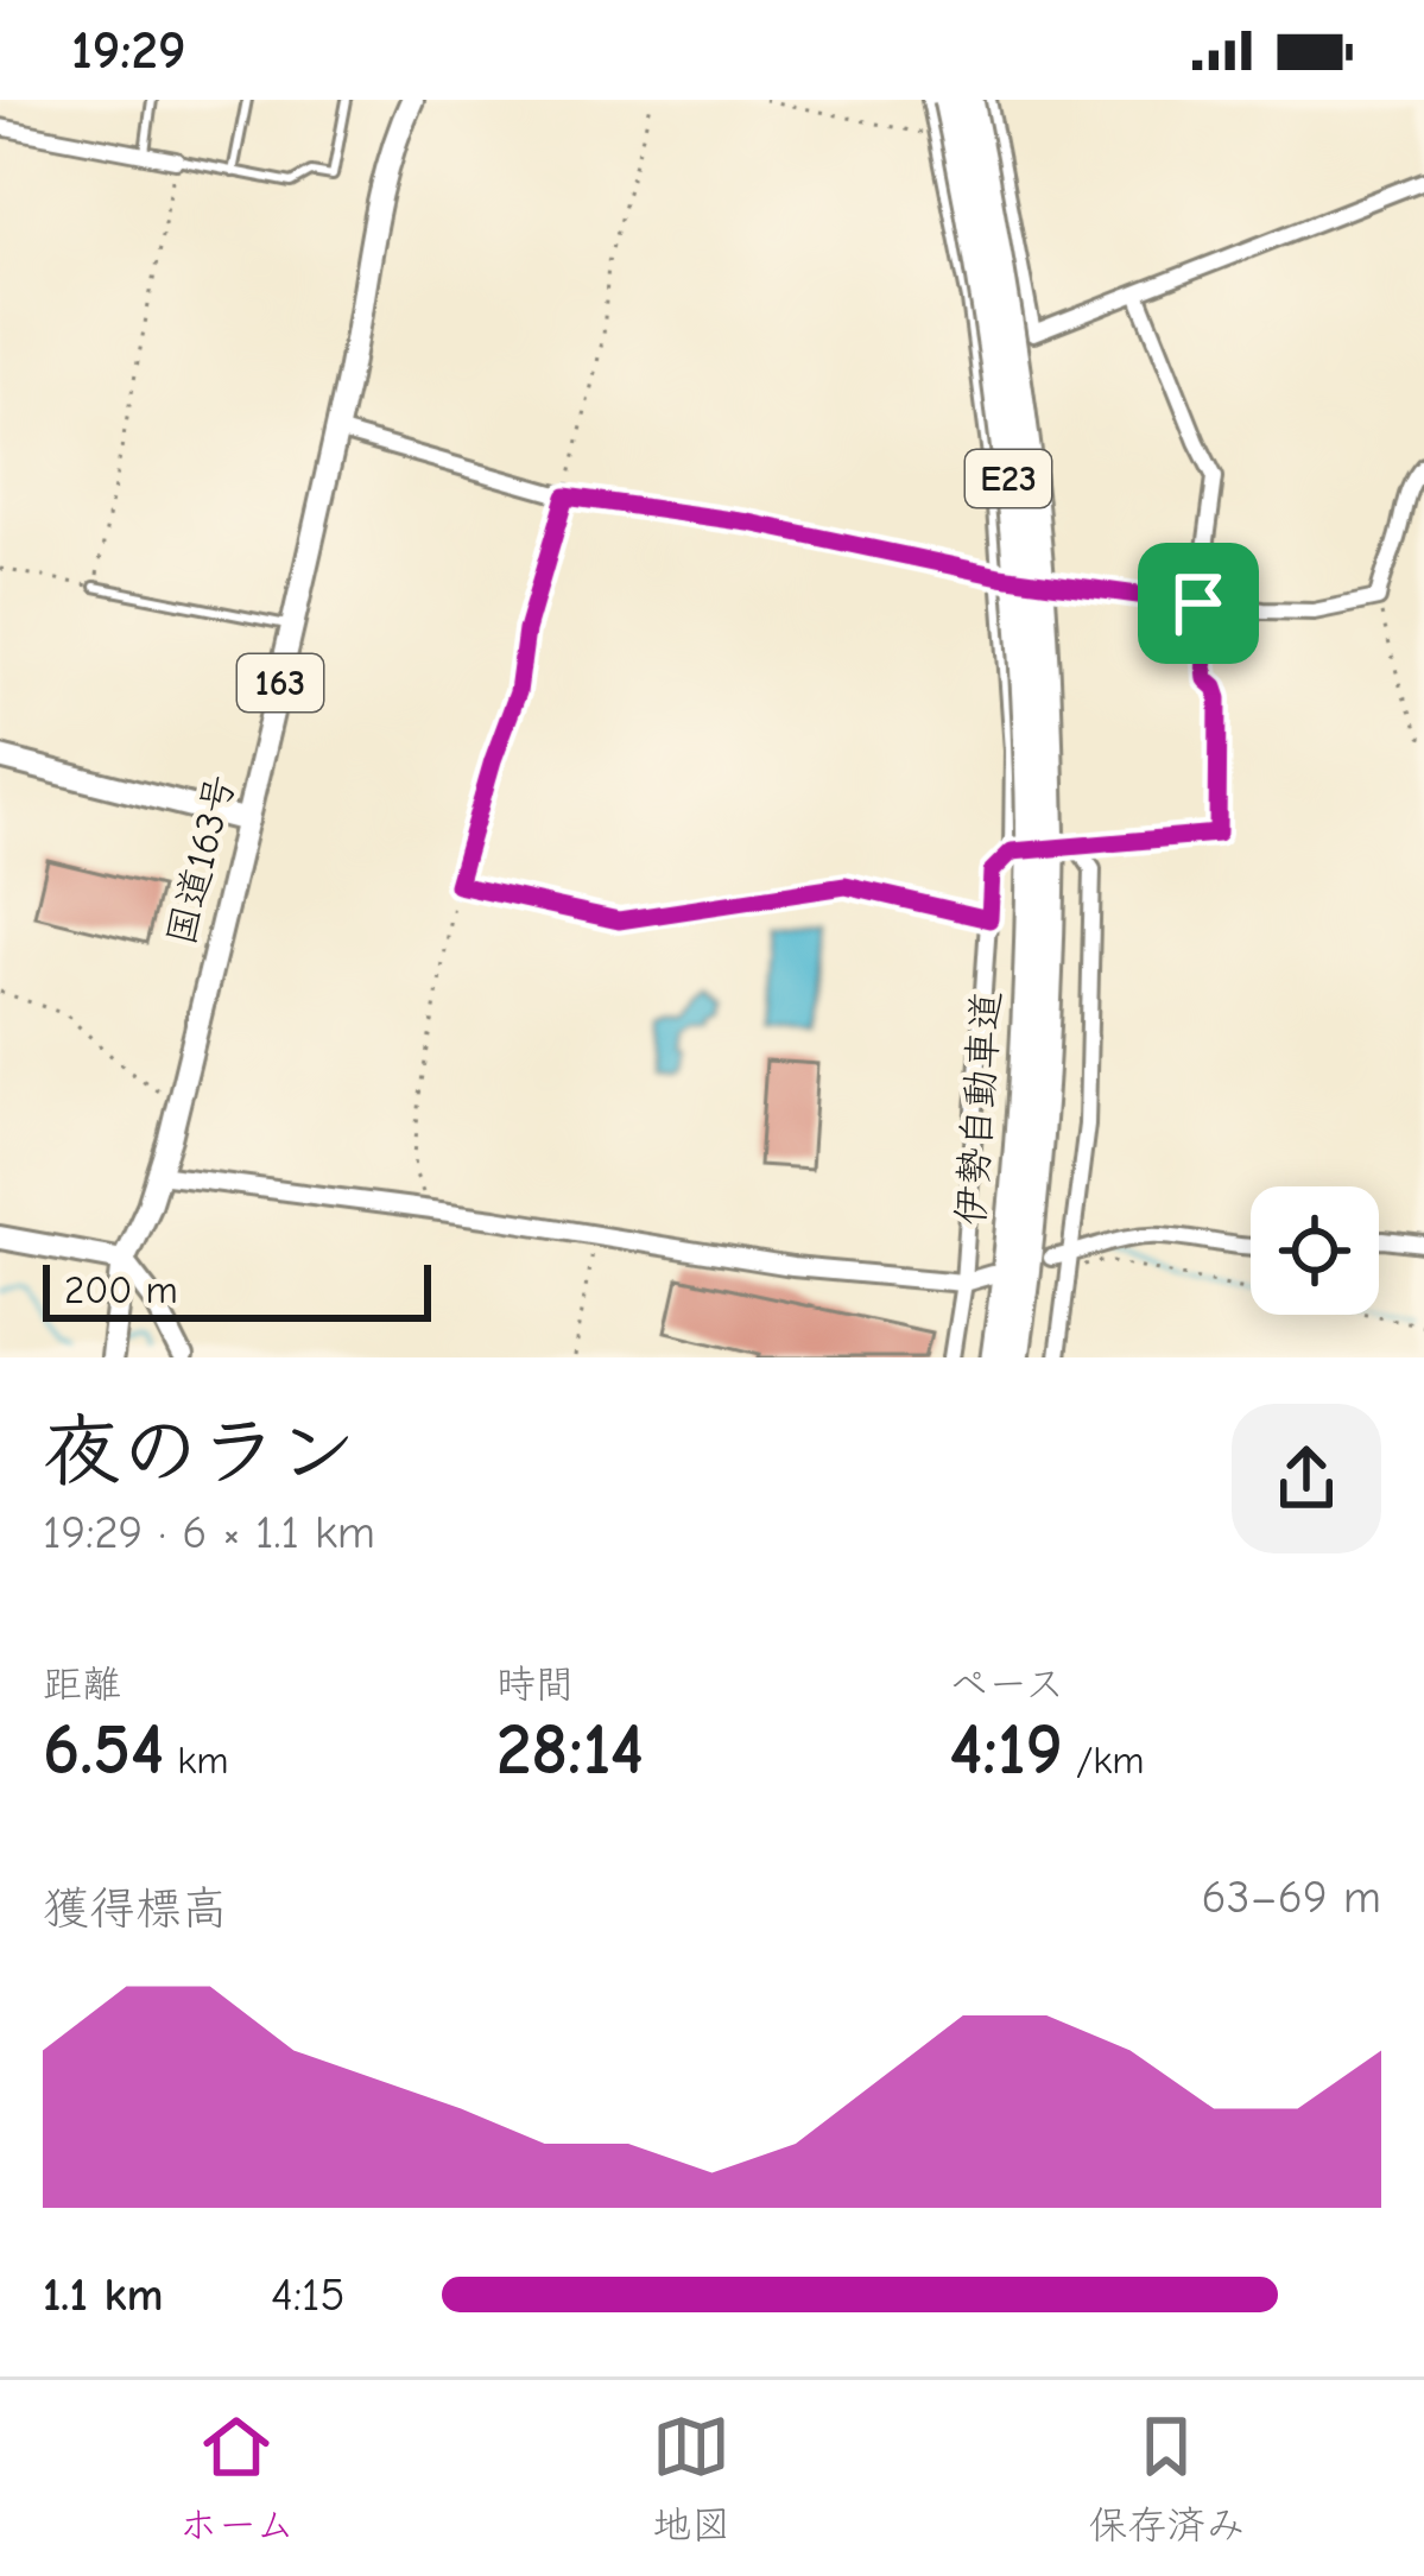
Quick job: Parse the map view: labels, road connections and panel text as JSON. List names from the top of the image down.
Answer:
{
  "streets": {
    "highway": ["E23", "伊勢自動車道"],
    "main road": ["163", "国道163号"]
  },
  "scale_bar": "200 m",
  "page": {
    "status": "19:29",
    "scale": "200 m",
    "heading": ["夜のラン", "19:29 · 6 × 1.1 km"],
    "stats": [
      ["距離", "6.54 km"],
      ["時間", "28:14"],
      ["ペース", "4:19 /km"]
    ],
    "chart": ["獲得標高", "63–69 m"],
    "list": [
      {
        "name": "1.1 km",
        "note": "4:15"
      }
    ],
    "tabs": ["ホーム", "地図", "保存済み"]
  }
}
